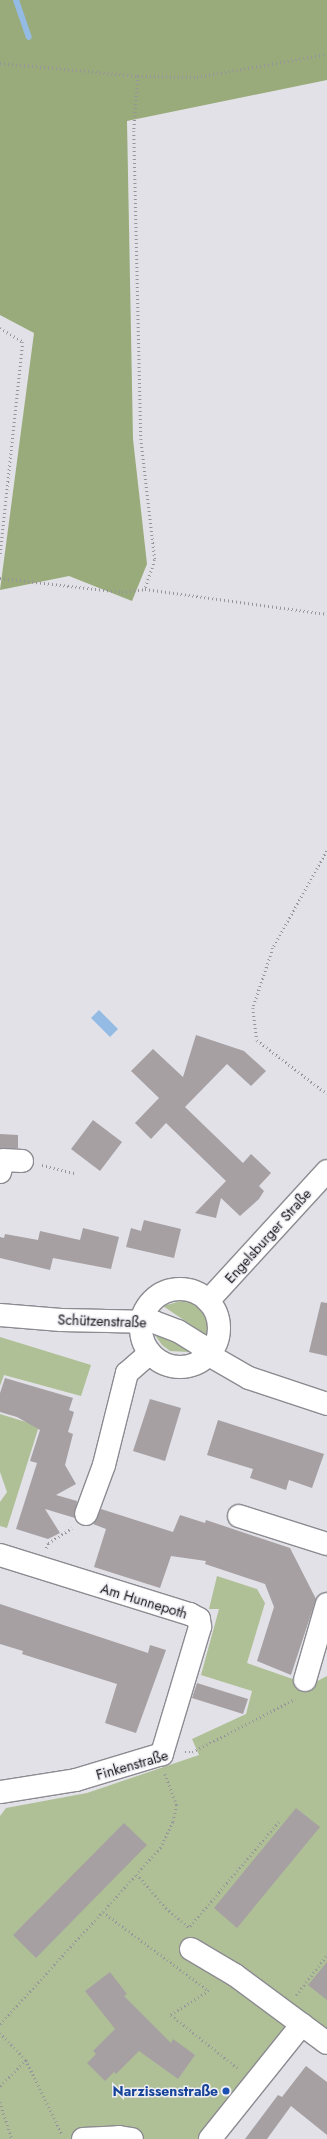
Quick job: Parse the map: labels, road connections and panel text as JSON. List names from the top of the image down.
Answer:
{
  "streets": {
    "street": [
      "Engelsburger Straße",
      "Schützenstraße",
      "Am Hunnepoth",
      "Finkenstraße"
    ]
  },
  "crossings": [
    ["Am Hunnepoth", "Finkenstraße"]
  ],
  "places": ["Narzissenstraße"]
}
